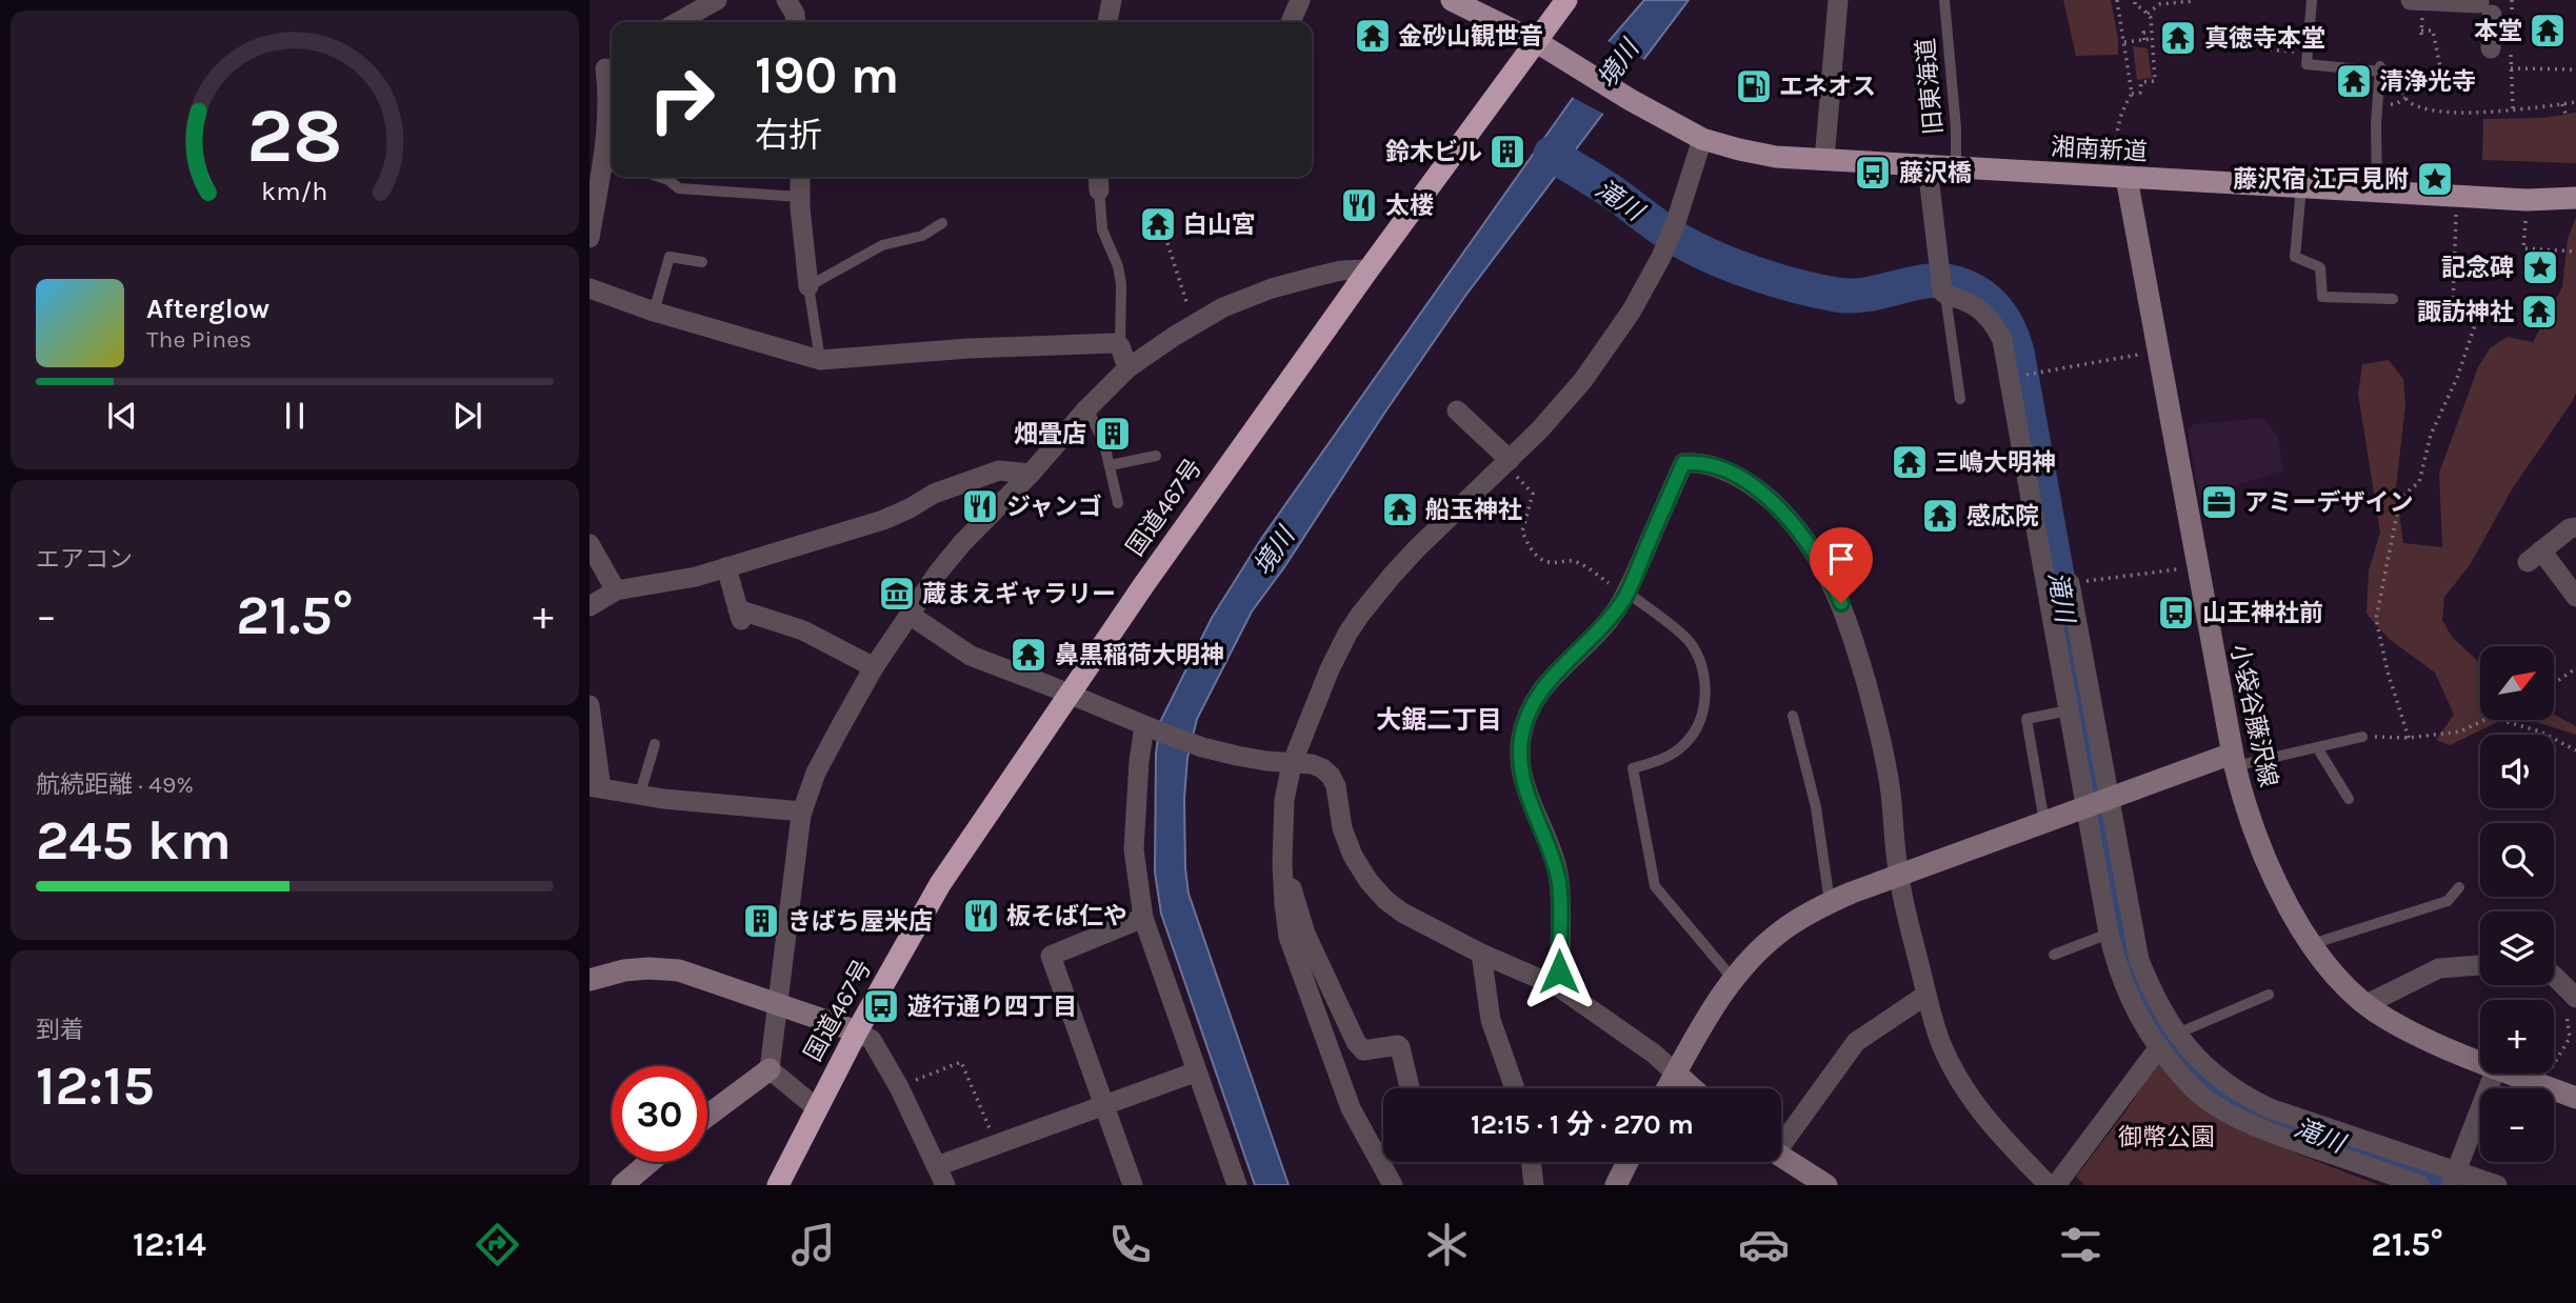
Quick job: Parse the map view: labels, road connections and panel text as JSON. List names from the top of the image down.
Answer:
{
  "streets": {
    "highway": ["国道467号"],
    "main road": ["湘南新道", "小袋谷藤沢線"],
    "lane": ["旧東海道"]
  },
  "crossings": [
    ["旧東海道", "湘南新道"],
    ["湘南新道", "国道467号"],
    ["湘南新道", "小袋谷藤沢線"]
  ],
  "districts": ["大鋸二丁目"],
  "water": ["境川", "滝川"],
  "parks": ["御幣公園"],
  "places": {
    "temple": [
      "本堂",
      "金砂山観世音",
      "真徳寺本堂",
      "清浄光寺",
      "白山宮",
      "諏訪神社",
      "三嶋大明神",
      "船玉神社",
      "感応院",
      "鼻黒稲荷大明神"
    ],
    "fuel station": ["エネオス"],
    "building": ["鈴木ビル", "畑畳店", "きばち屋米店"],
    "bus stop": ["藤沢橋", "山王神社前", "遊行通り四丁目"],
    "place": ["藤沢宿 江戸見附", "記念碑"],
    "restaurant": ["太楼", "ジャンゴ", "板そば仁や"],
    "office": ["アミーデザイン"],
    "museum": ["蔵まえギャラリー"]
  },
  "north": "top right",
  "page": {
    "turn": ["190 m", "右折"],
    "song": ["Afterglow", "The Pines"],
    "tile": [
      "エアコン",
      ["航続距離 · 49%", "245 km"],
      ["到着", "12:15"]
    ],
    "heat": ["−", "21.5°", "+"],
    "map_buttons": ["+", "−"],
    "limit": "30",
    "trip": "12:15 · 1 分 · 270 m",
    "tabs": ["12:14", "21.5°"],
    "gauge": ["28", "km/h"]
  }
}
